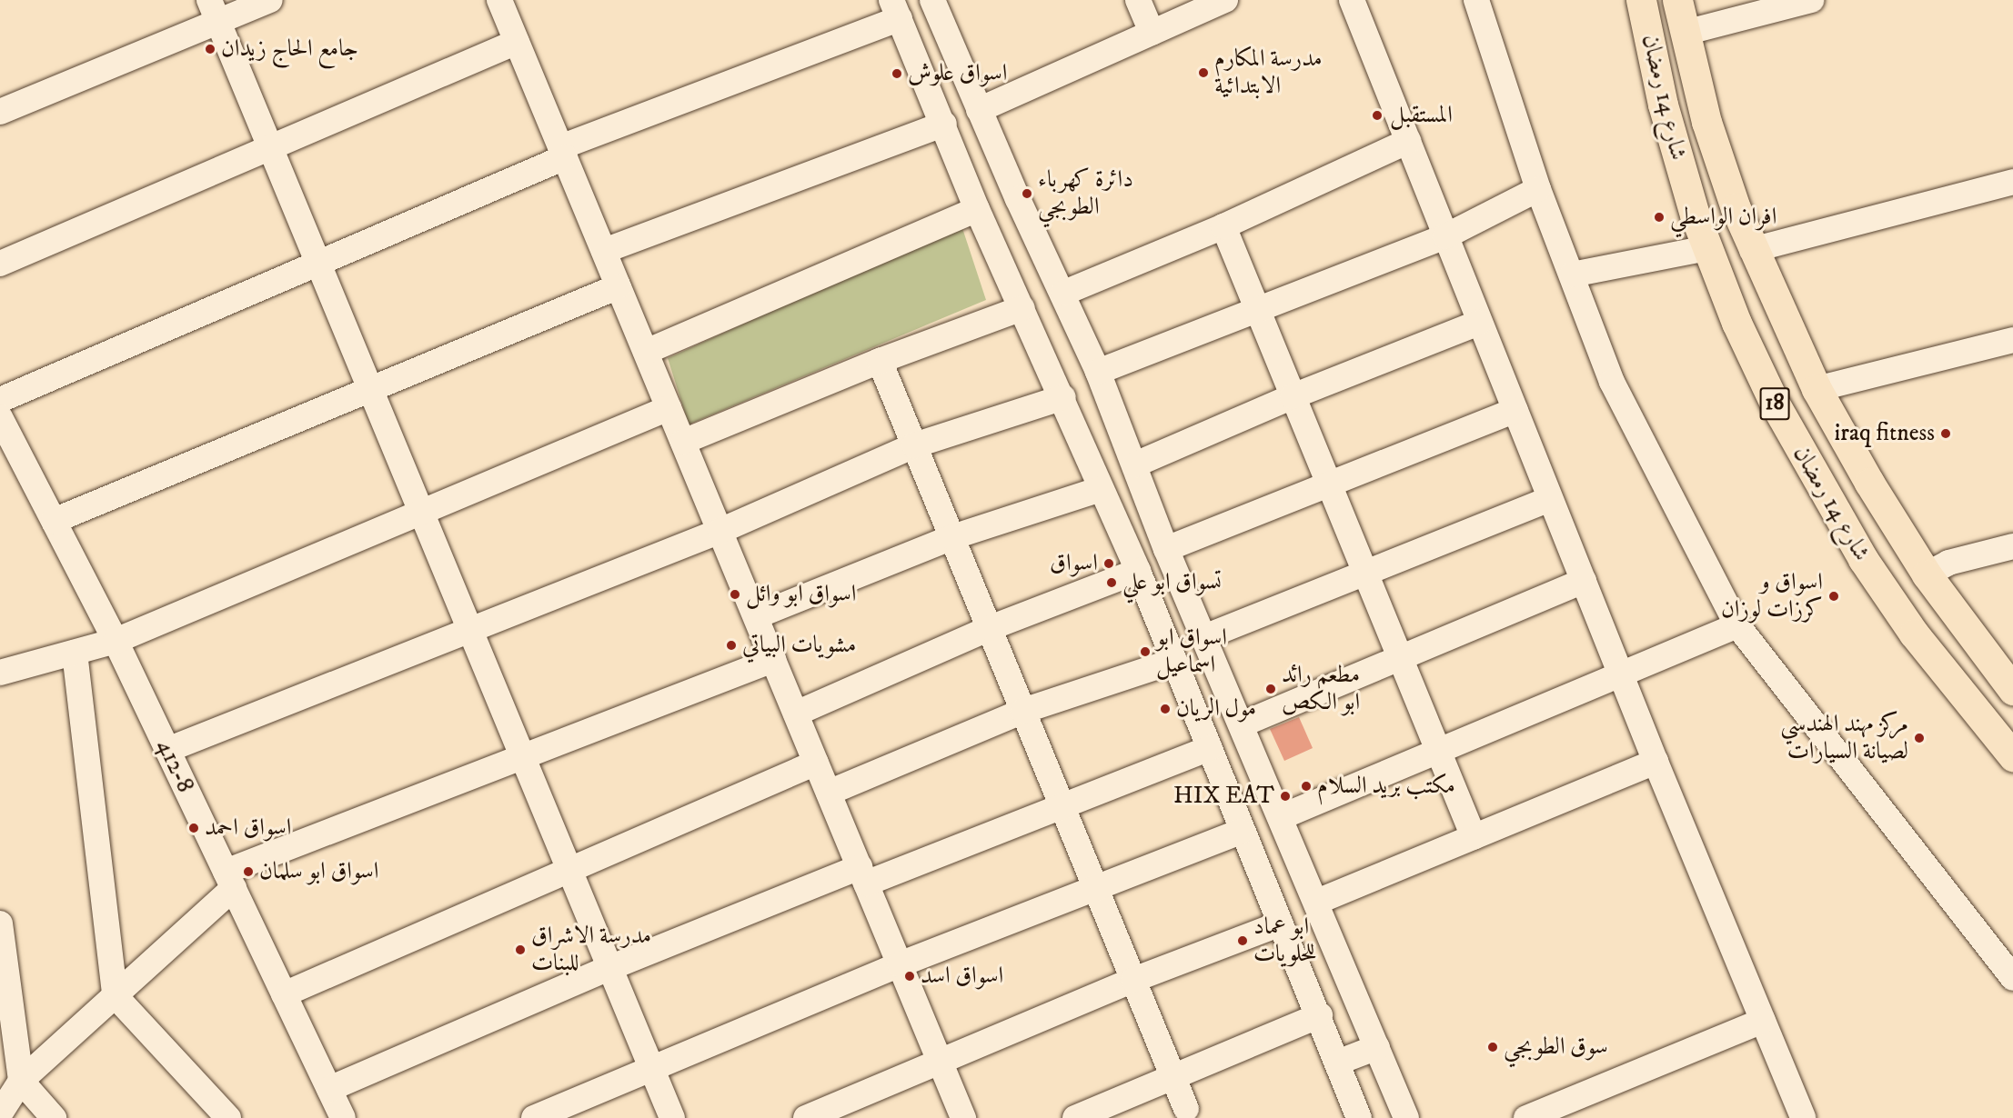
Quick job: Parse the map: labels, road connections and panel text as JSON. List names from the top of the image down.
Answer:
{
  "streets": {
    "main road": ["شارع 14 رمضان", "18"],
    "street": ["412-8"]
  },
  "places": [
    "جامع الحاج زيدان",
    "مدرسة المكارم الابتدائية",
    "اسواق علوش",
    "المستقبل",
    "دائرة كهرباء الطوبجي",
    "افران الواسطي",
    "iraq fitness",
    "اسواق",
    "تسواق ابو علي",
    "اسواق ابو وائل",
    "اسواق و كرزات لوزان",
    "مشويات البياتي",
    "اسواق ابو اسماعيل",
    "مطعم رائد ابو الكص",
    "مول الريان",
    "مركز مهند الهندسي لصيانة السيارات",
    "مكتب بريد السلام",
    "HIX EAT",
    "اسواق احمد",
    "اسواق ابو سلمان",
    "ابو عماد للحلويات",
    "مدرسة الاشراق للبنات",
    "اسواق اسد",
    "سوق الطوبجي"
  ]
}
